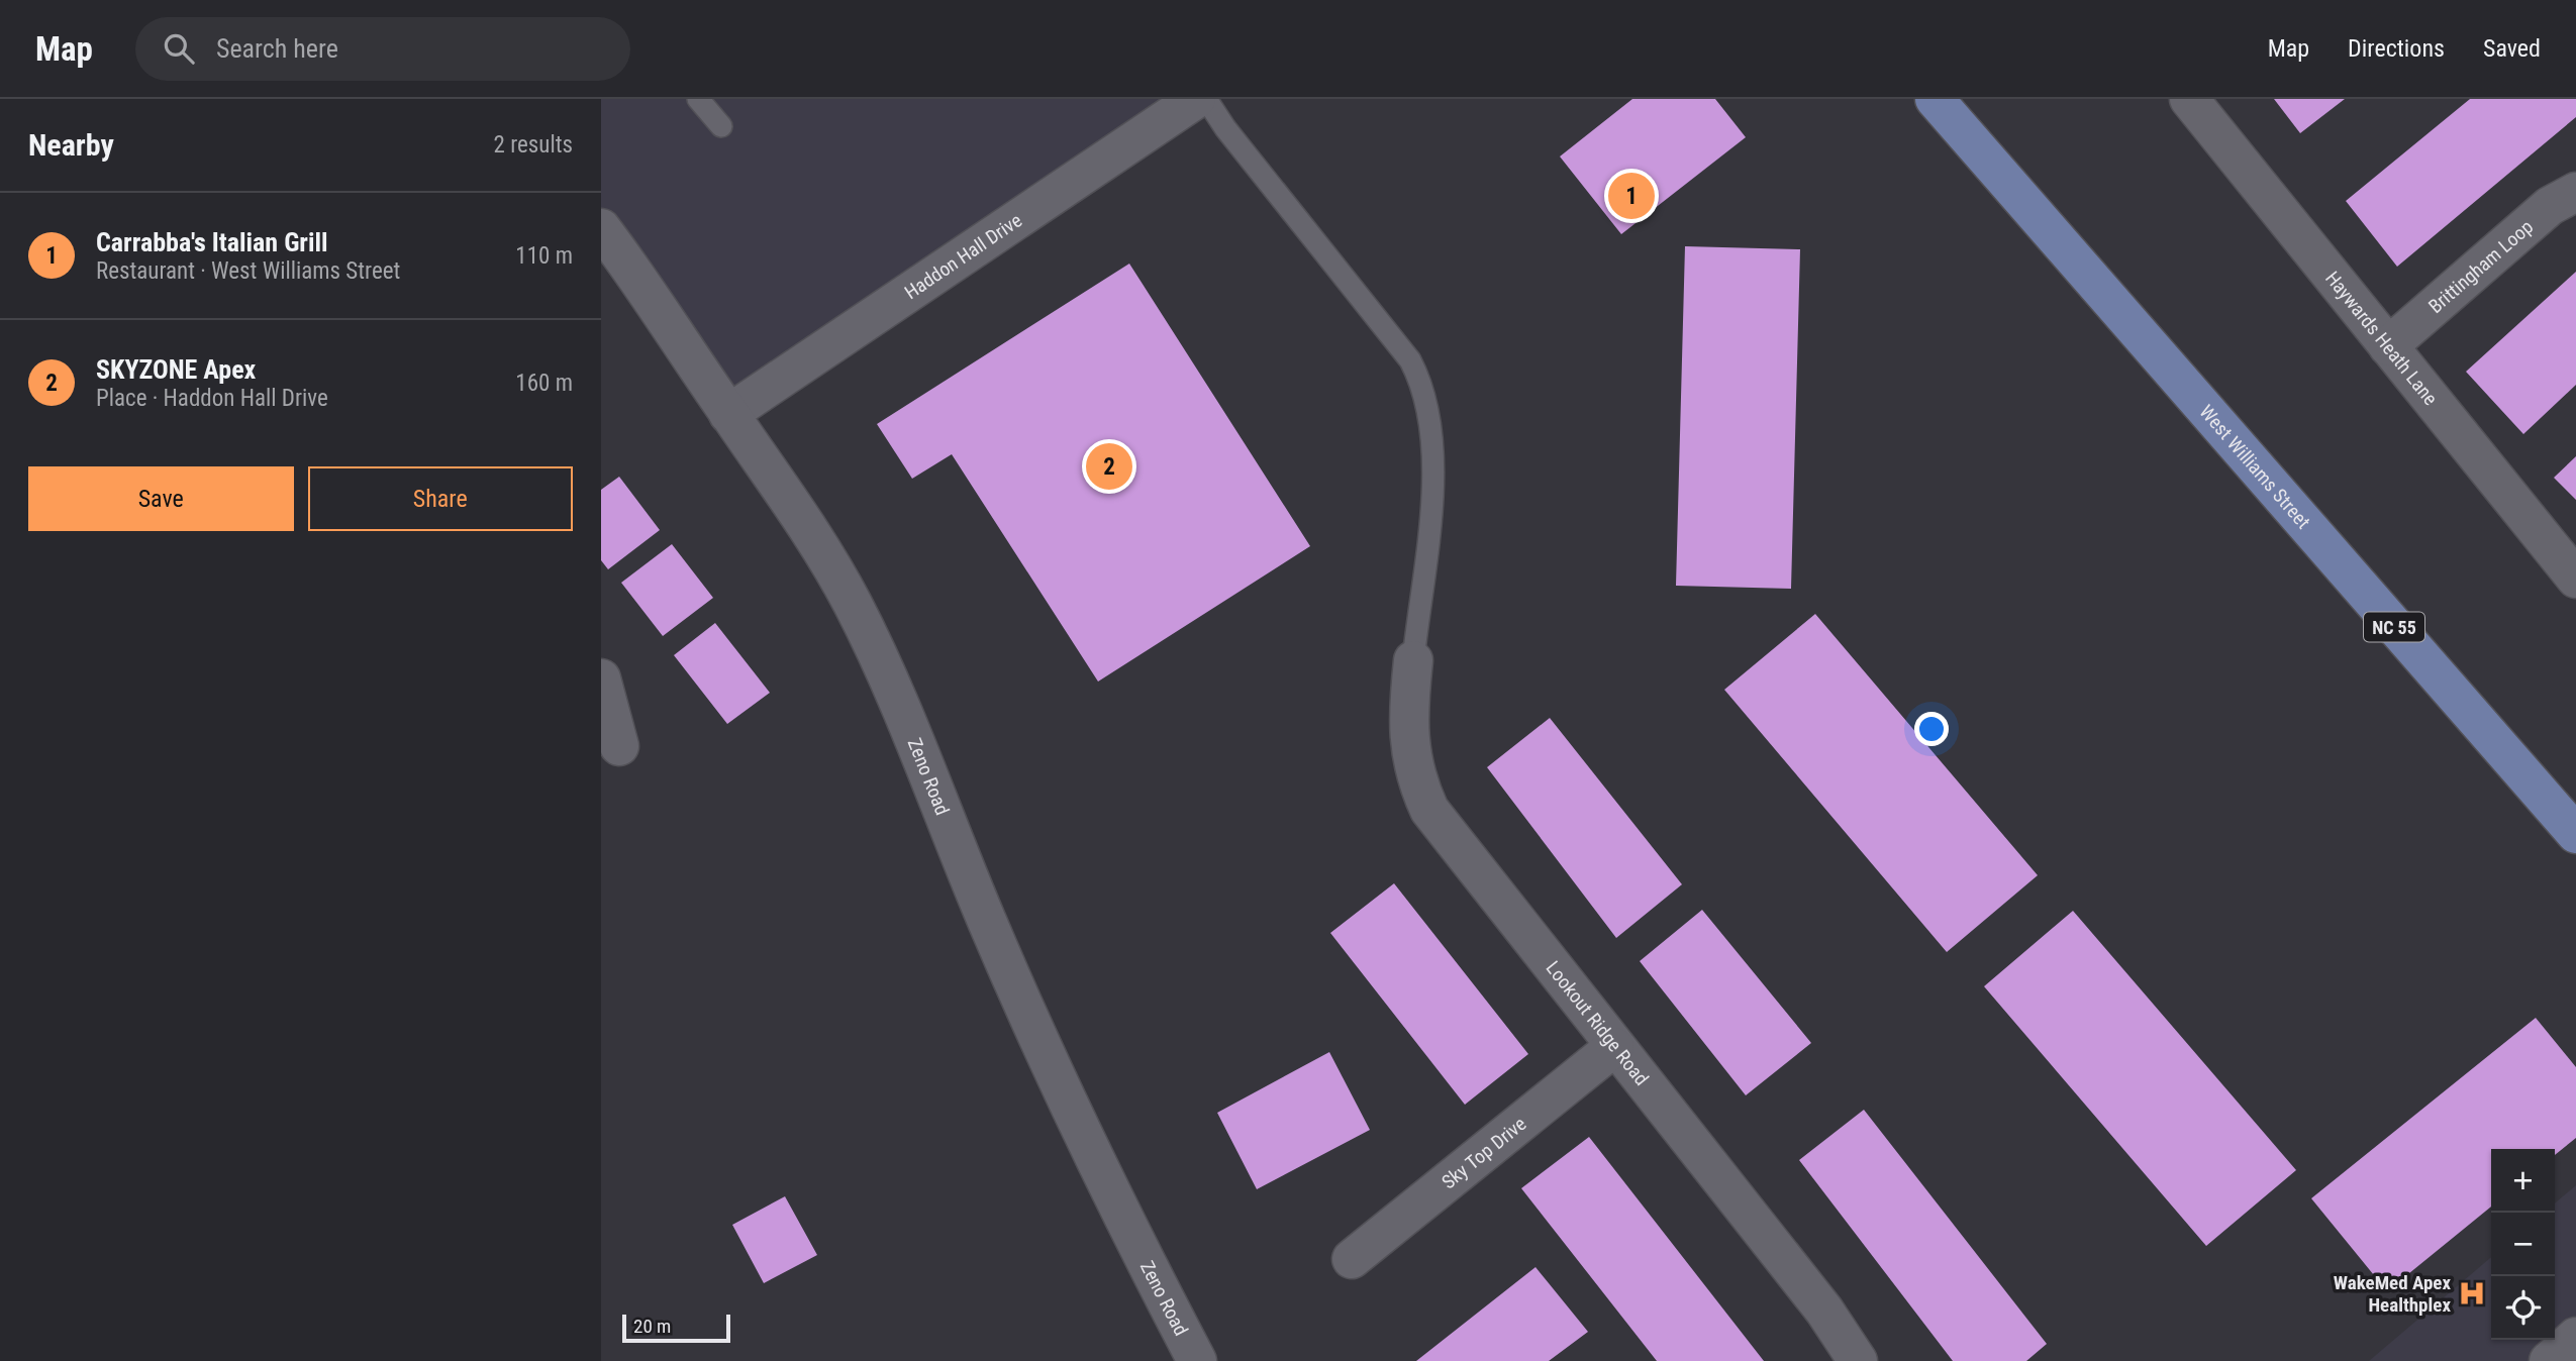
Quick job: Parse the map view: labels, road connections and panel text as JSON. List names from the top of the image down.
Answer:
{
  "streets": {
    "main road": ["West Williams Street", "NC 55"],
    "street": [
      "Haddon Hall Drive",
      "Brittingham Loop",
      "Haywards Heath Lane",
      "Zeno Road",
      "Lookout Ridge Road",
      "Sky Top Drive"
    ]
  },
  "crossings": [
    ["Haddon Hall Drive", "Zeno Road"],
    ["Brittingham Loop", "Haywards Heath Lane"],
    ["Lookout Ridge Road", "Sky Top Drive"]
  ],
  "places": {
    "hospital": ["WakeMed Apex Healthplex"]
  },
  "scale_bar": "20 m",
  "page": {
    "header": "Map",
    "search": "Search here",
    "nav": ["Map", "Directions", "Saved"],
    "heading": ["Nearby", "2 results"],
    "pins": ["1", "2"],
    "list": [
      {
        "mark": "1",
        "name": "Carrabba's Italian Grill",
        "note": "Restaurant · West Williams Street",
        "value": "110 m"
      },
      {
        "mark": "2",
        "name": "SKYZONE Apex",
        "note": "Place · Haddon Hall Drive",
        "value": "160 m"
      }
    ],
    "buttons": ["Save", "Share"],
    "map_buttons": ["+", "−"],
    "scale": "20 m"
  }
}
